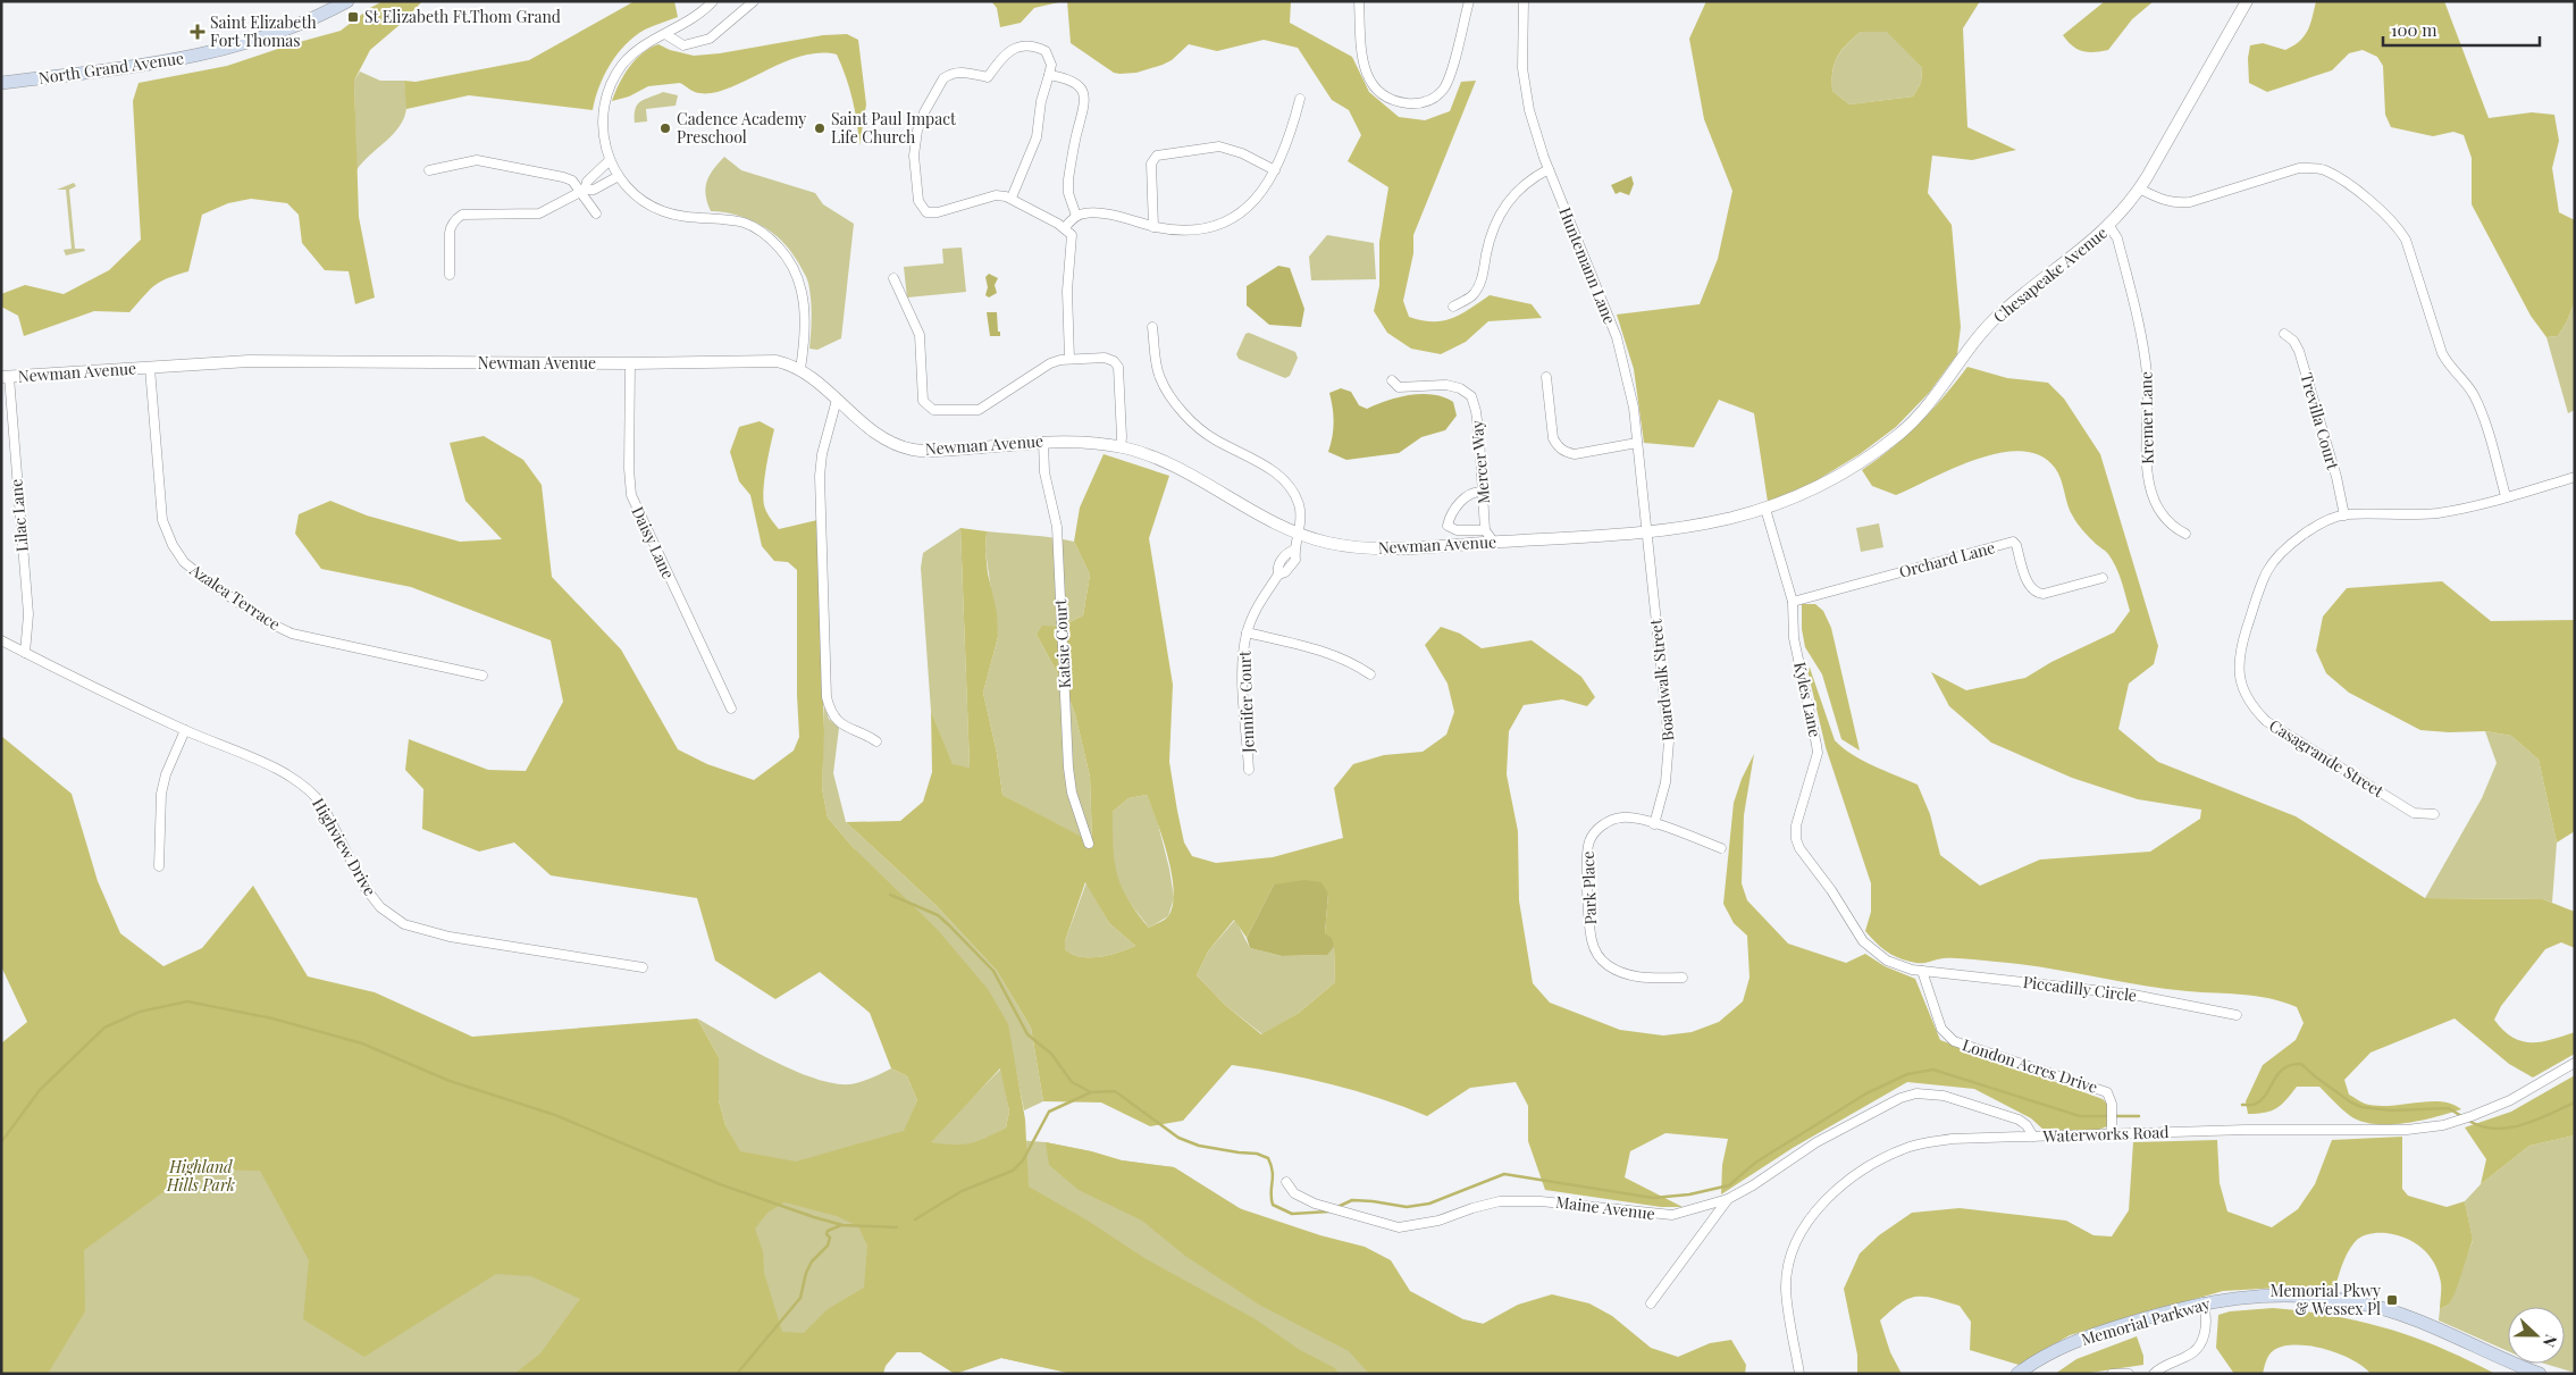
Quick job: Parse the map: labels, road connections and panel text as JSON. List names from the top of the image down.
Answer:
{
  "streets": {
    "main road": ["North Grand Avenue", "Memorial Parkway"],
    "street": [
      "Huntemann Lane",
      "Chesapeake Avenue",
      "Newman Avenue",
      "Kremer Lane",
      "Trevilla Court",
      "Mercer Way",
      "Lilac Lane",
      "Daisy Lane",
      "Orchard Lane",
      "Azalea Terrace",
      "Katsie Court",
      "Boardwalk Street",
      "Kyles Lane",
      "Jennifer Court",
      "Casagrande Street",
      "Highview Drive",
      "Park Place",
      "Piccadilly Circle",
      "London Acres Drive",
      "Waterworks Road",
      "Maine Avenue"
    ]
  },
  "crossings": [
    ["Huntemann Lane", "Newman Avenue"],
    ["Huntemann Lane", "Boardwalk Street"],
    ["Chesapeake Avenue", "Newman Avenue"],
    ["Chesapeake Avenue", "Kremer Lane"],
    ["Chesapeake Avenue", "Kyles Lane"],
    ["Newman Avenue", "Lilac Lane"],
    ["Newman Avenue", "Daisy Lane"],
    ["Newman Avenue", "Azalea Terrace"],
    ["Newman Avenue", "Katsie Court"],
    ["Newman Avenue", "Boardwalk Street"],
    ["Newman Avenue", "Kyles Lane"],
    ["Newman Avenue", "Jennifer Court"],
    ["Trevilla Court", "Casagrande Street"],
    ["Lilac Lane", "Highview Drive"],
    ["Orchard Lane", "Kyles Lane"],
    ["Boardwalk Street", "Park Place"],
    ["Kyles Lane", "Piccadilly Circle"],
    ["Kyles Lane", "London Acres Drive"],
    ["Piccadilly Circle", "London Acres Drive"],
    ["London Acres Drive", "Waterworks Road"],
    ["Waterworks Road", "Maine Avenue"]
  ],
  "parks": ["Highland Hills Park"],
  "places": {
    "transit": ["St Elizabeth Ft.Thom Grand", "Memorial Pkwy & Wessex Pl"],
    "health": ["Saint Elizabeth Fort Thomas"],
    "other": ["Cadence Academy Preschool", "Saint Paul Impact Life Church"]
  },
  "scale_bar": "100 m",
  "north": "right"
}
